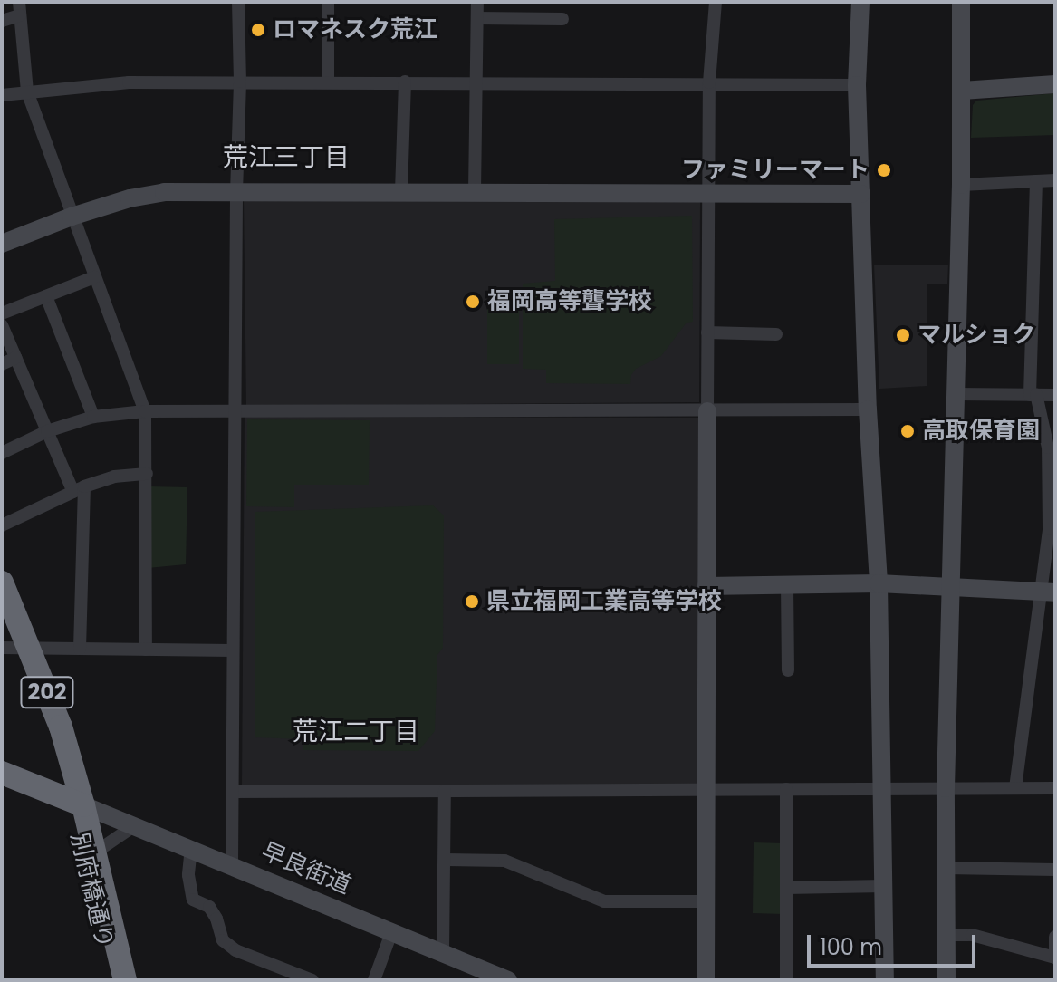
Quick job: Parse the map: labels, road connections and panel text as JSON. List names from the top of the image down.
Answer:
{
  "streets": {
    "highway": ["202", "別府橋通り"],
    "street": ["早良街道"]
  },
  "crossings": [
    ["202", "早良街道"],
    ["202", "別府橋通り"],
    ["早良街道", "別府橋通り"]
  ],
  "districts": ["荒江三丁目", "荒江二丁目"],
  "places": [
    "ロマネスク荒江",
    "ファミリーマート",
    "福岡高等聾学校",
    "マルショク",
    "高取保育園",
    "県立福岡工業高等学校"
  ],
  "scale_bar": "100 m"
}
